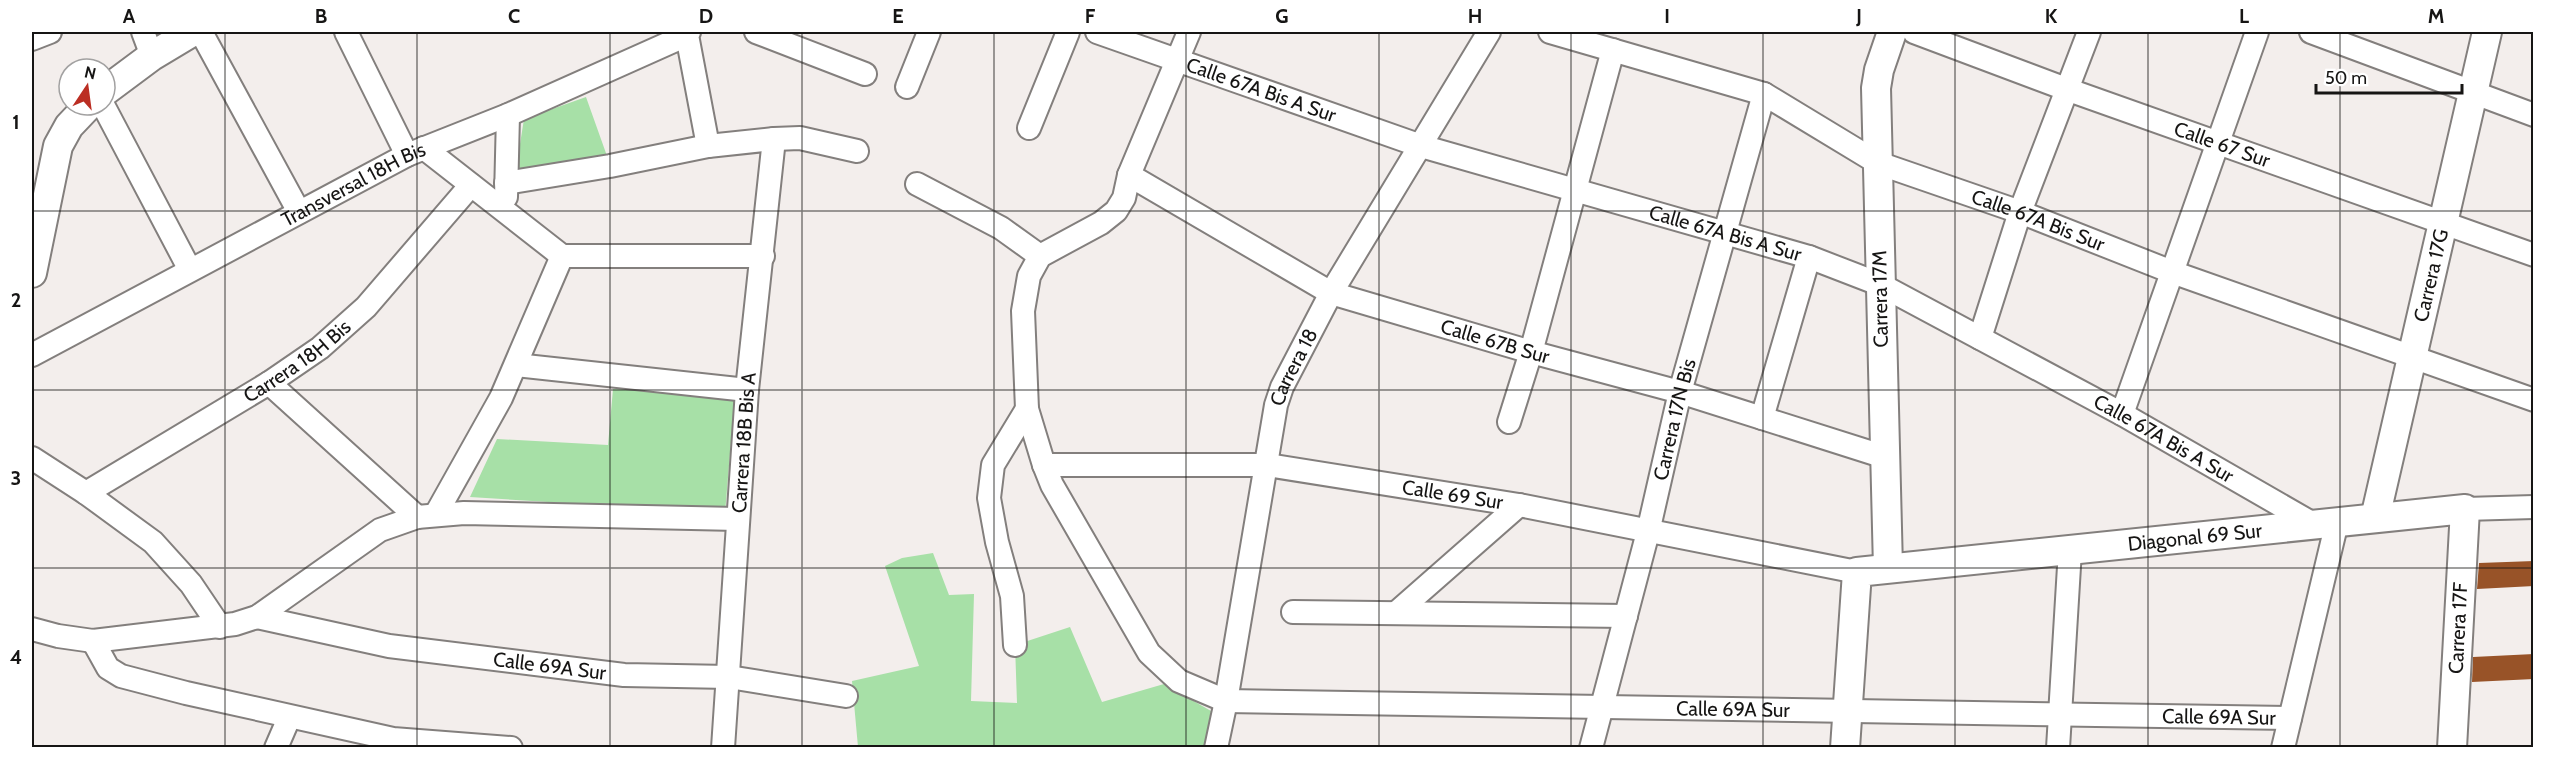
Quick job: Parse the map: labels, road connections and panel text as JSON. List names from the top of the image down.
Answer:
{
  "streets": {
    "street": [
      "Calle 67A Bis A Sur",
      "Calle 67 Sur",
      "Transversal 18H Bis",
      "Calle 67A Bis Sur",
      "Carrera 17G",
      "Carrera 17M",
      "Calle 67B Sur",
      "Carrera 18H Bis",
      "Carrera 18",
      "Carrera 17N Bis",
      "Carrera 18B Bis A",
      "Calle 69 Sur",
      "Diagonal 69 Sur",
      "Carrera 17F",
      "Calle 69A Sur"
    ]
  },
  "crossings": [
    ["Calle 67A Bis A Sur", "Carrera 17M"],
    ["Calle 67A Bis A Sur", "Carrera 18"],
    ["Calle 67A Bis A Sur", "Carrera 17N Bis"],
    ["Calle 67A Bis A Sur", "Diagonal 69 Sur"],
    ["Calle 67 Sur", "Carrera 17G"],
    ["Calle 67A Bis Sur", "Carrera 17G"],
    ["Calle 67A Bis Sur", "Carrera 17M"],
    ["Calle 67A Bis Sur", "Carrera 17N Bis"],
    ["Carrera 17G", "Diagonal 69 Sur"],
    ["Carrera 17M", "Calle 67B Sur"],
    ["Carrera 17M", "Diagonal 69 Sur"],
    ["Calle 67B Sur", "Carrera 18"],
    ["Calle 67B Sur", "Carrera 17N Bis"],
    ["Carrera 18", "Calle 69 Sur"],
    ["Carrera 18", "Calle 69A Sur"],
    ["Carrera 17N Bis", "Calle 69 Sur"],
    ["Carrera 17N Bis", "Calle 69A Sur"],
    ["Carrera 18B Bis A", "Calle 69A Sur"],
    ["Calle 69 Sur", "Diagonal 69 Sur"],
    ["Calle 69 Sur", "Calle 69A Sur"],
    ["Diagonal 69 Sur", "Carrera 17F"]
  ],
  "scale_bar": "50 m",
  "north": "top",
  "grid": {
    "columns": [
      "A",
      "B",
      "C",
      "D",
      "E",
      "F",
      "G",
      "H",
      "I",
      "J",
      "K",
      "L",
      "M"
    ],
    "rows": [
      "1",
      "2",
      "3",
      "4"
    ]
  }
}
